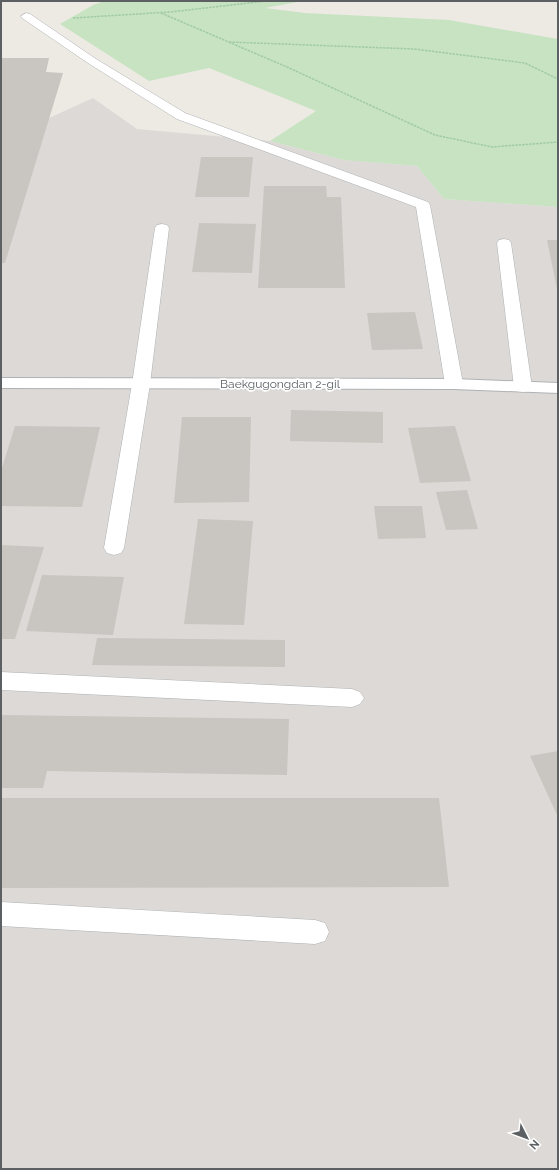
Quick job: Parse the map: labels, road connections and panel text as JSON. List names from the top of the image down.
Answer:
{
  "streets": {
    "street": ["Baekgugongdan 2-gil"]
  },
  "north": "bottom right"
}
